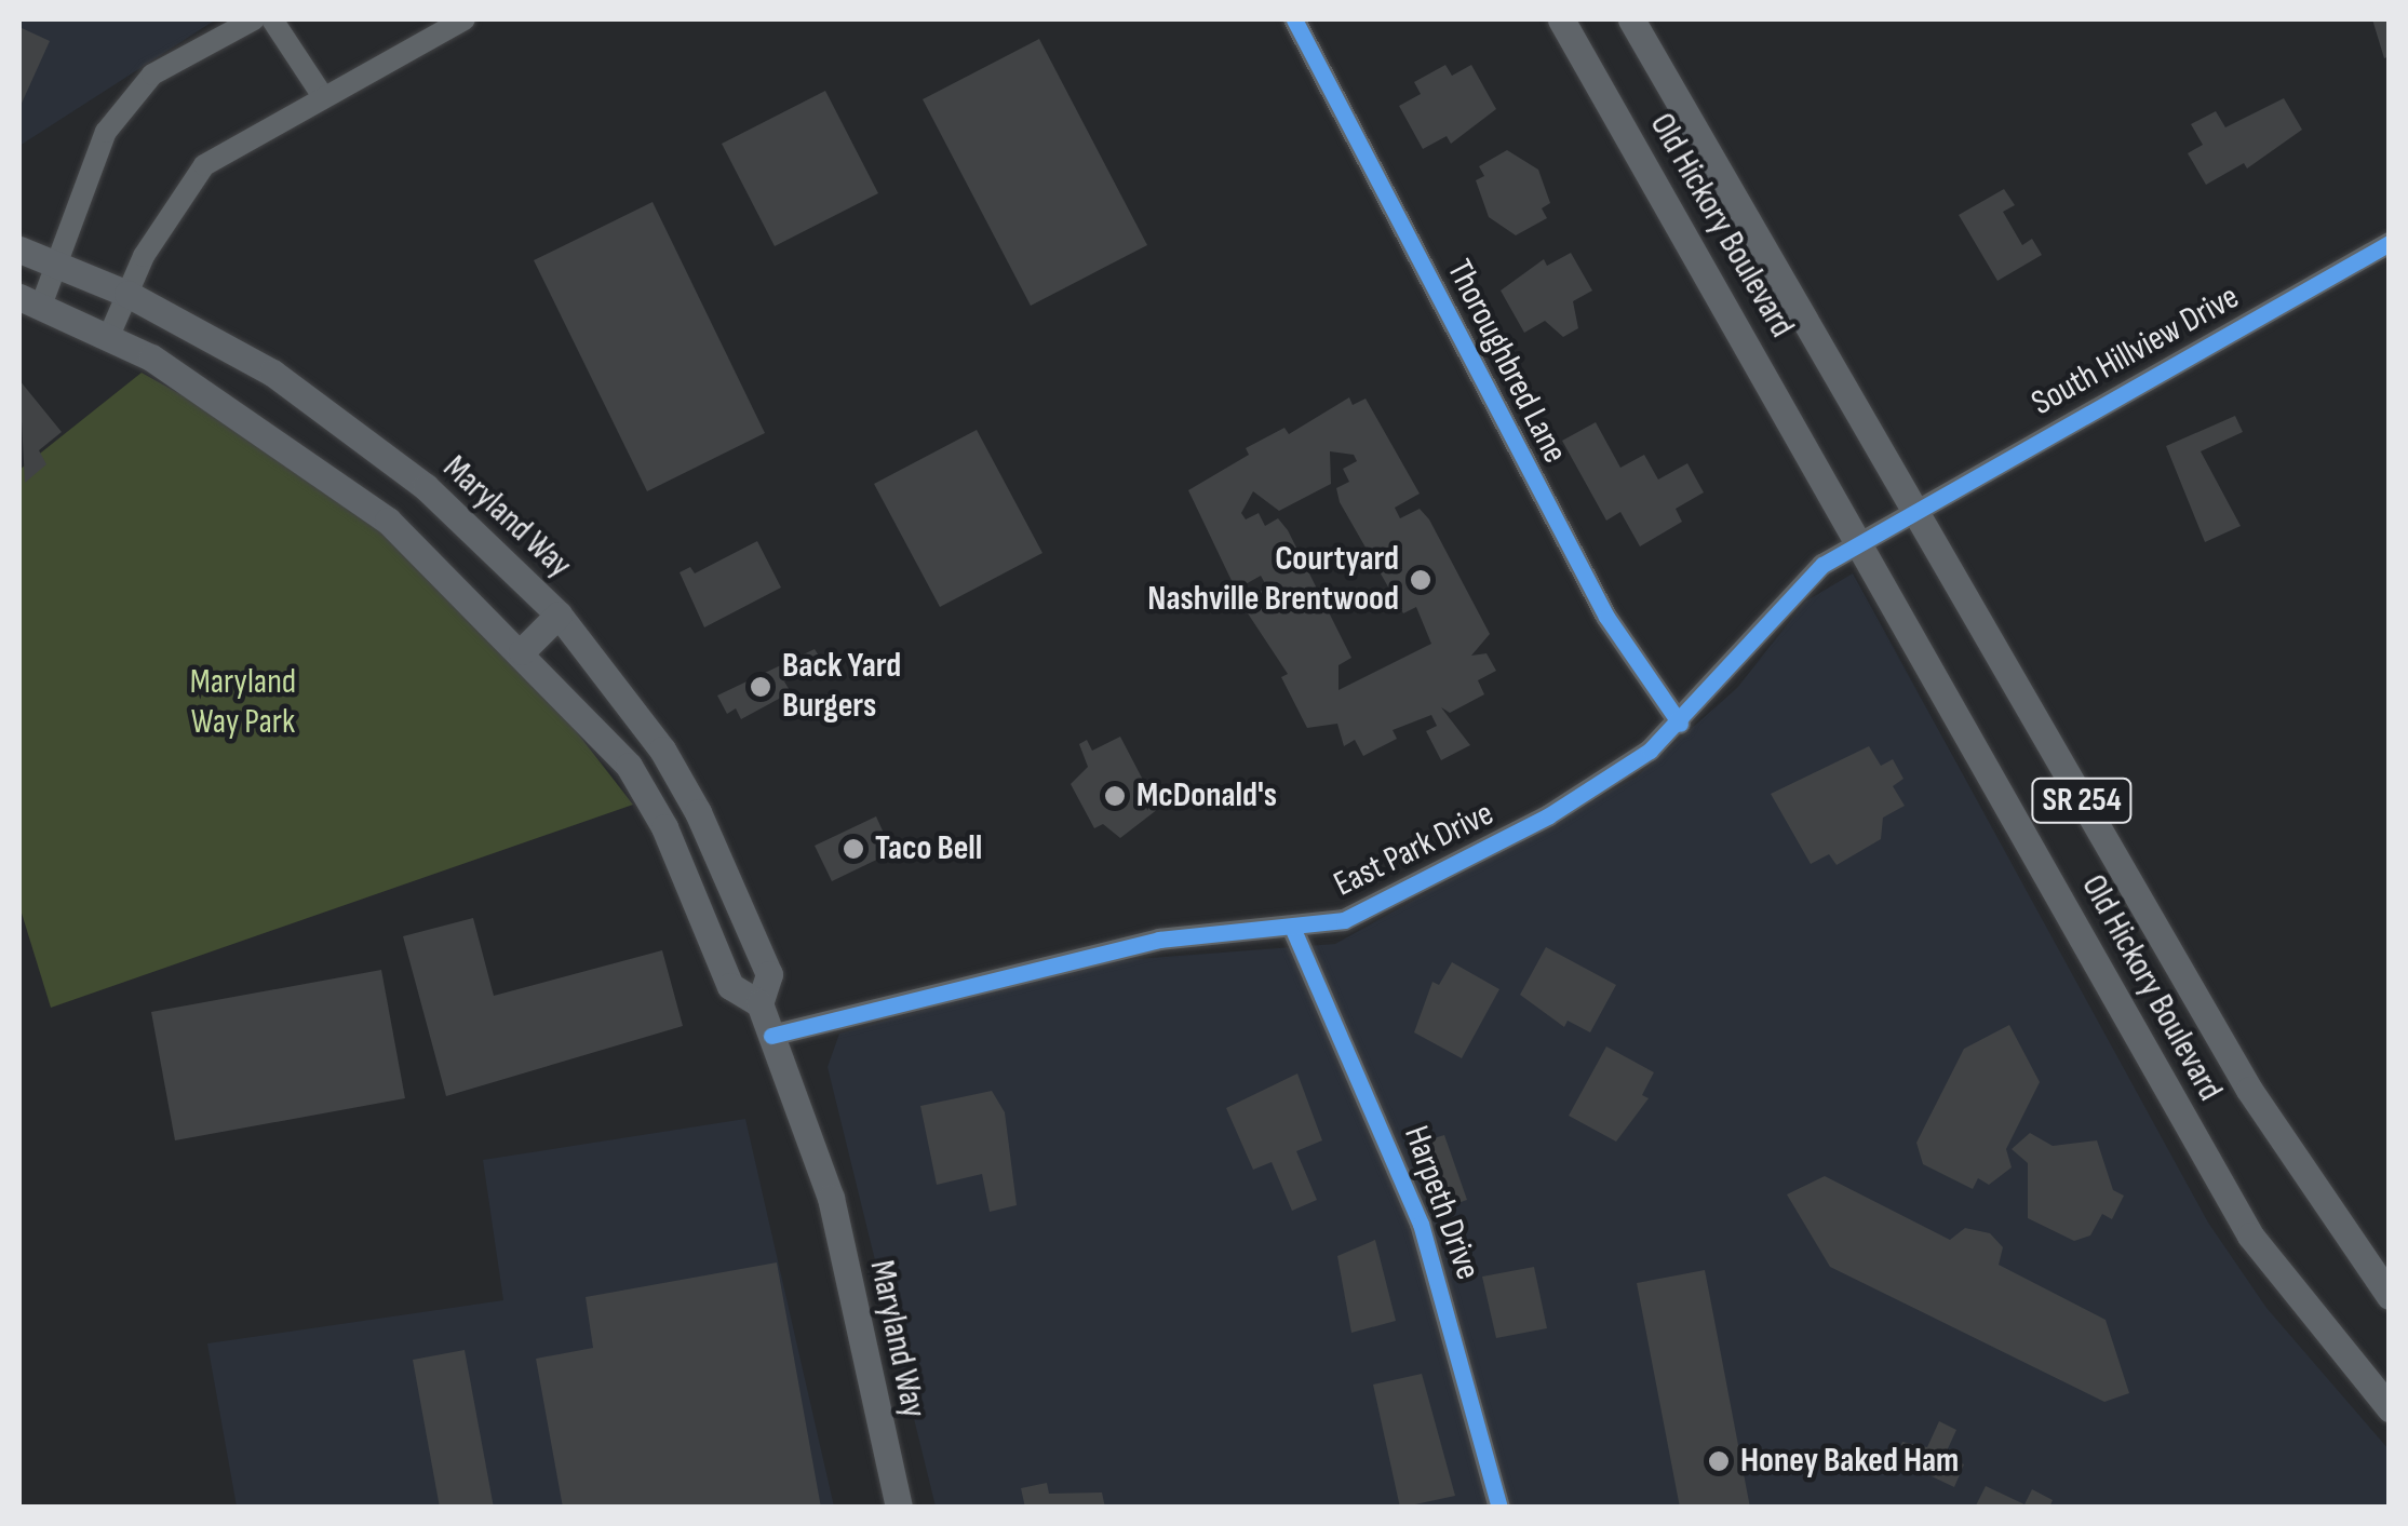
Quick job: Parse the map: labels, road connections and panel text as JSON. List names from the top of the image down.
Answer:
{
  "streets": {
    "main road": ["Old Hickory Boulevard", "Maryland Way", "SR 254"],
    "street": [
      "South Hillview Drive",
      "Thoroughbred Lane",
      "East Park Drive",
      "Harpeth Drive"
    ]
  },
  "crossings": [
    ["Old Hickory Boulevard", "South Hillview Drive"],
    ["Old Hickory Boulevard", "East Park Drive"],
    ["South Hillview Drive", "East Park Drive"],
    ["Thoroughbred Lane", "East Park Drive"],
    ["Maryland Way", "East Park Drive"],
    ["East Park Drive", "Harpeth Drive"]
  ],
  "parks": ["Maryland Way Park"],
  "places": [
    "Courtyard Nashville Brentwood",
    "Back Yard Burgers",
    "McDonald's",
    "Taco Bell",
    "Honey Baked Ham"
  ]
}
